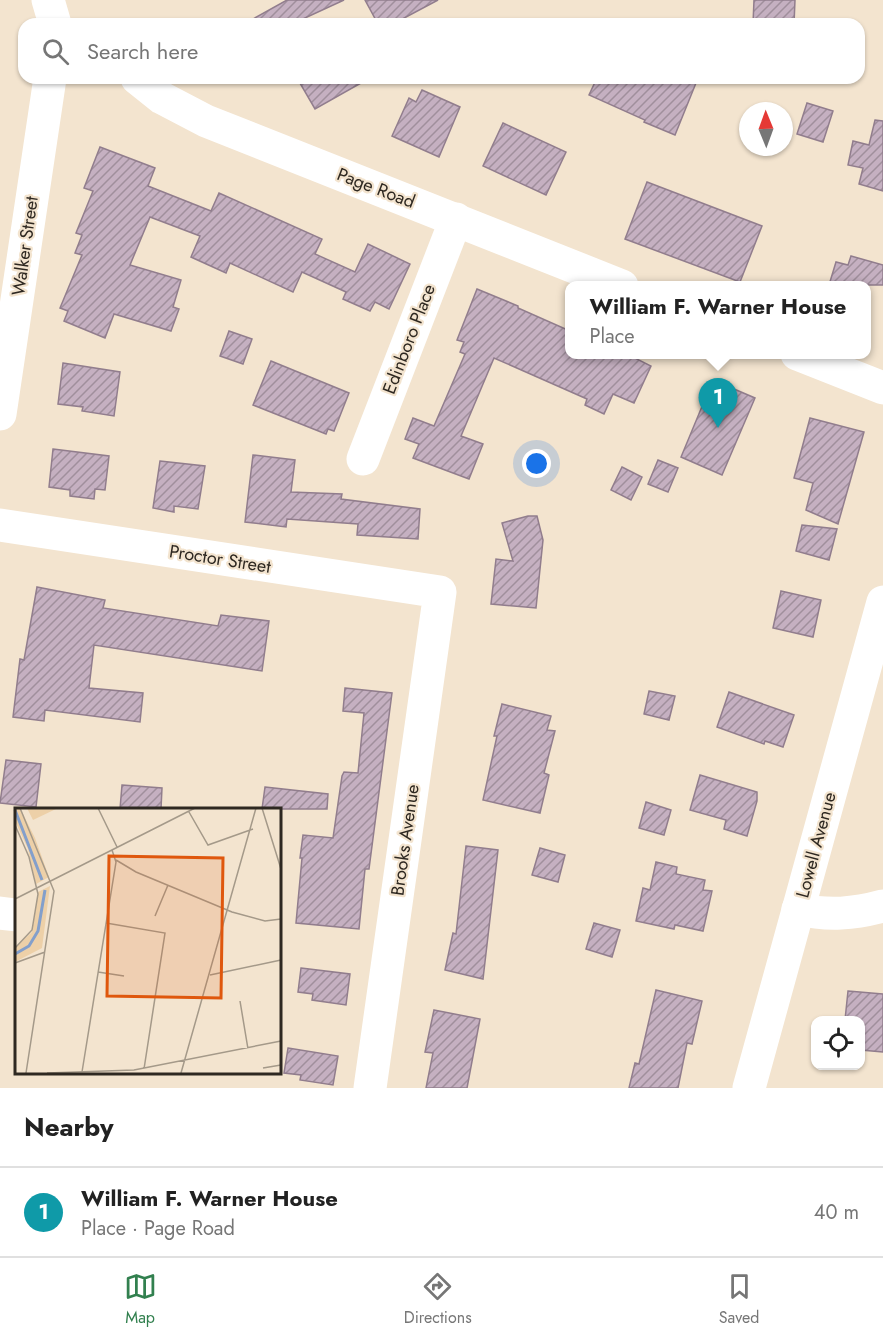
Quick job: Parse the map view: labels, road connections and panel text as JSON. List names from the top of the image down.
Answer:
{
  "streets": {
    "street": [
      "Page Road",
      "Walker Street",
      "Edinboro Place",
      "Proctor Street",
      "Brooks Avenue",
      "Lowell Avenue"
    ]
  },
  "crossings": [
    ["Page Road", "Edinboro Place"],
    ["Proctor Street", "Brooks Avenue"]
  ],
  "north": "top",
  "page": {
    "search": "Search here",
    "popup": ["William F. Warner House", "Place"],
    "pins": "1",
    "heading": "Nearby",
    "list": [
      {
        "mark": "1",
        "name": "William F. Warner House",
        "note": "Place · Page Road",
        "value": "40 m"
      }
    ],
    "nav": ["Map", "Directions", "Saved"]
  }
}
